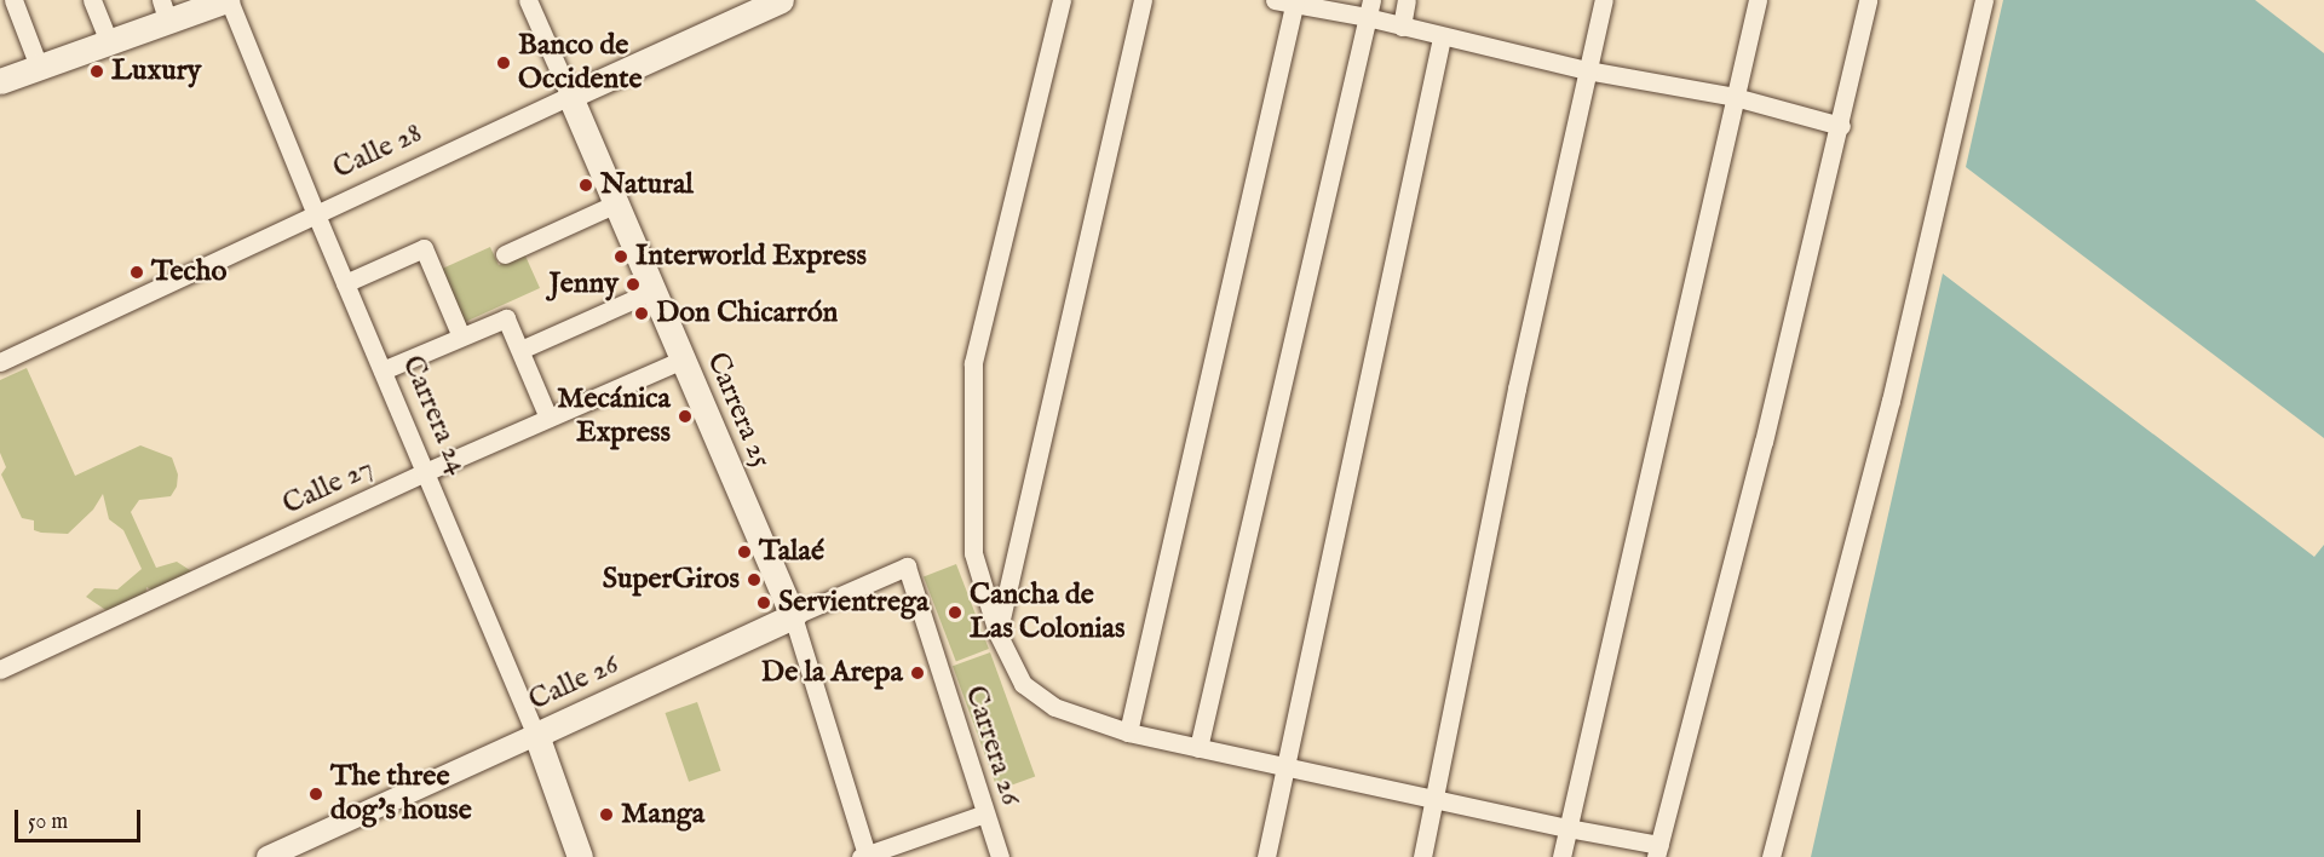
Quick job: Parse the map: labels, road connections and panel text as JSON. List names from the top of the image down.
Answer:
{
  "streets": {
    "main road": [
      "Calle 28",
      "Carrera 25",
      "Carrera 24",
      "Calle 26"
    ],
    "street": ["Calle 27", "Carrera 26"]
  },
  "crossings": [
    ["Calle 28", "Carrera 25"],
    ["Calle 28", "Carrera 24"],
    ["Carrera 25", "Calle 27"],
    ["Carrera 25", "Calle 26"],
    ["Carrera 24", "Calle 27"],
    ["Carrera 24", "Calle 26"],
    ["Calle 26", "Carrera 26"]
  ],
  "places": [
    "Banco de Occidente",
    "Luxury",
    "Natural",
    "Interworld Express",
    "Techo",
    "Jenny",
    "Don Chicarrón",
    "Mecánica Express",
    "Talaé",
    "SuperGiros",
    "Servientrega",
    "Cancha de Las Colonias",
    "De la Arepa",
    "The three dog's house",
    "Manga"
  ],
  "scale_bar": "50 m"
}
